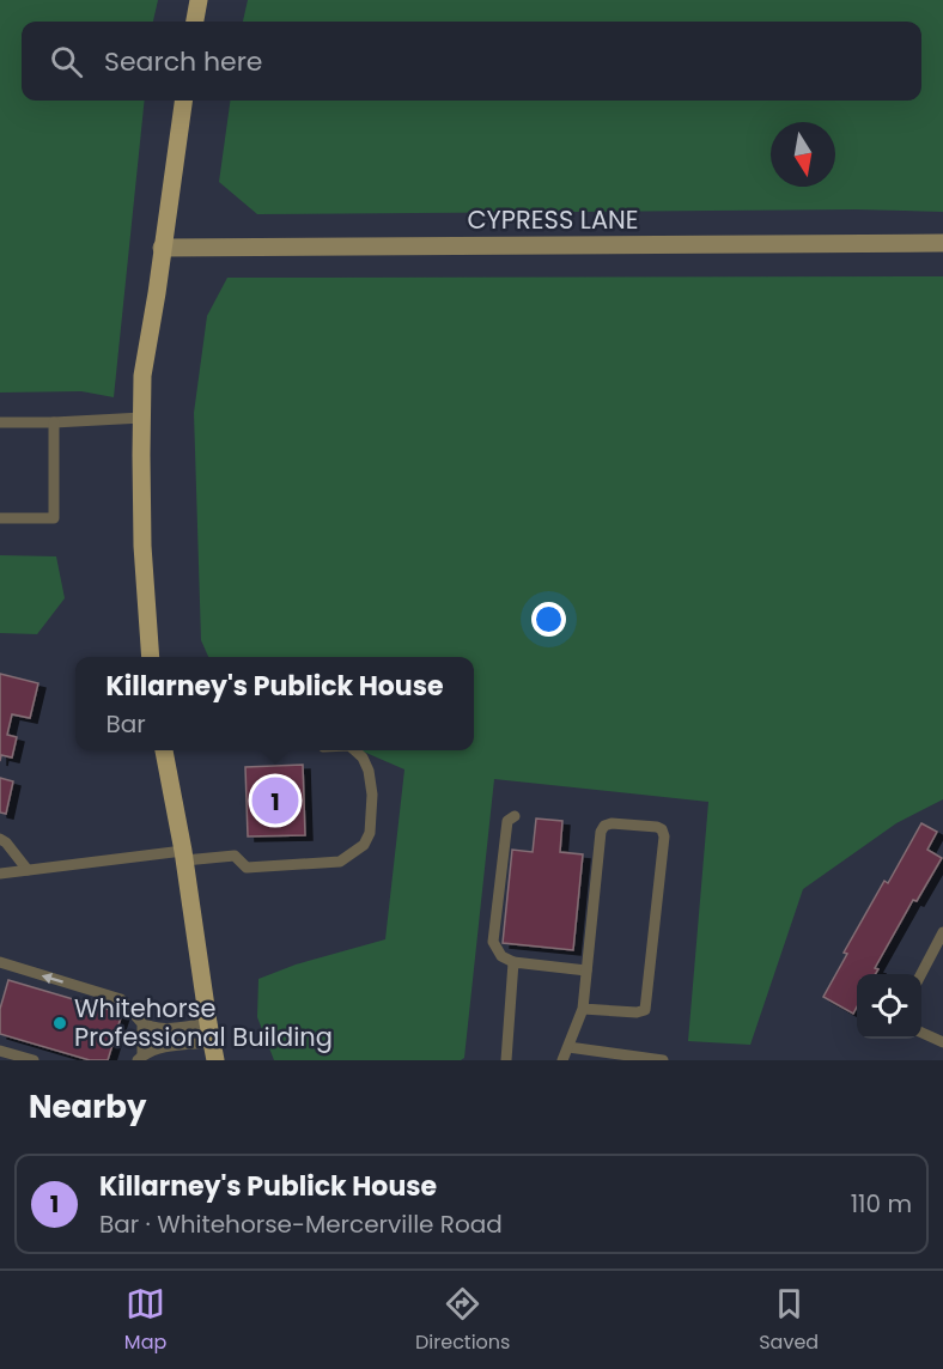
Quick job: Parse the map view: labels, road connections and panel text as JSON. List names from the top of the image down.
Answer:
{
  "streets": {
    "street": ["CYPRESS LANE"]
  },
  "places": ["Whitehorse Professional Building"],
  "north": "bottom",
  "page": {
    "search": "Search here",
    "popup": ["Killarney's Publick House", "Bar"],
    "pins": "1",
    "heading": "Nearby",
    "list": [
      {
        "mark": "1",
        "name": "Killarney's Publick House",
        "note": "Bar · Whitehorse-Mercerville Road",
        "value": "110 m"
      }
    ],
    "nav": ["Map", "Directions", "Saved"]
  }
}
